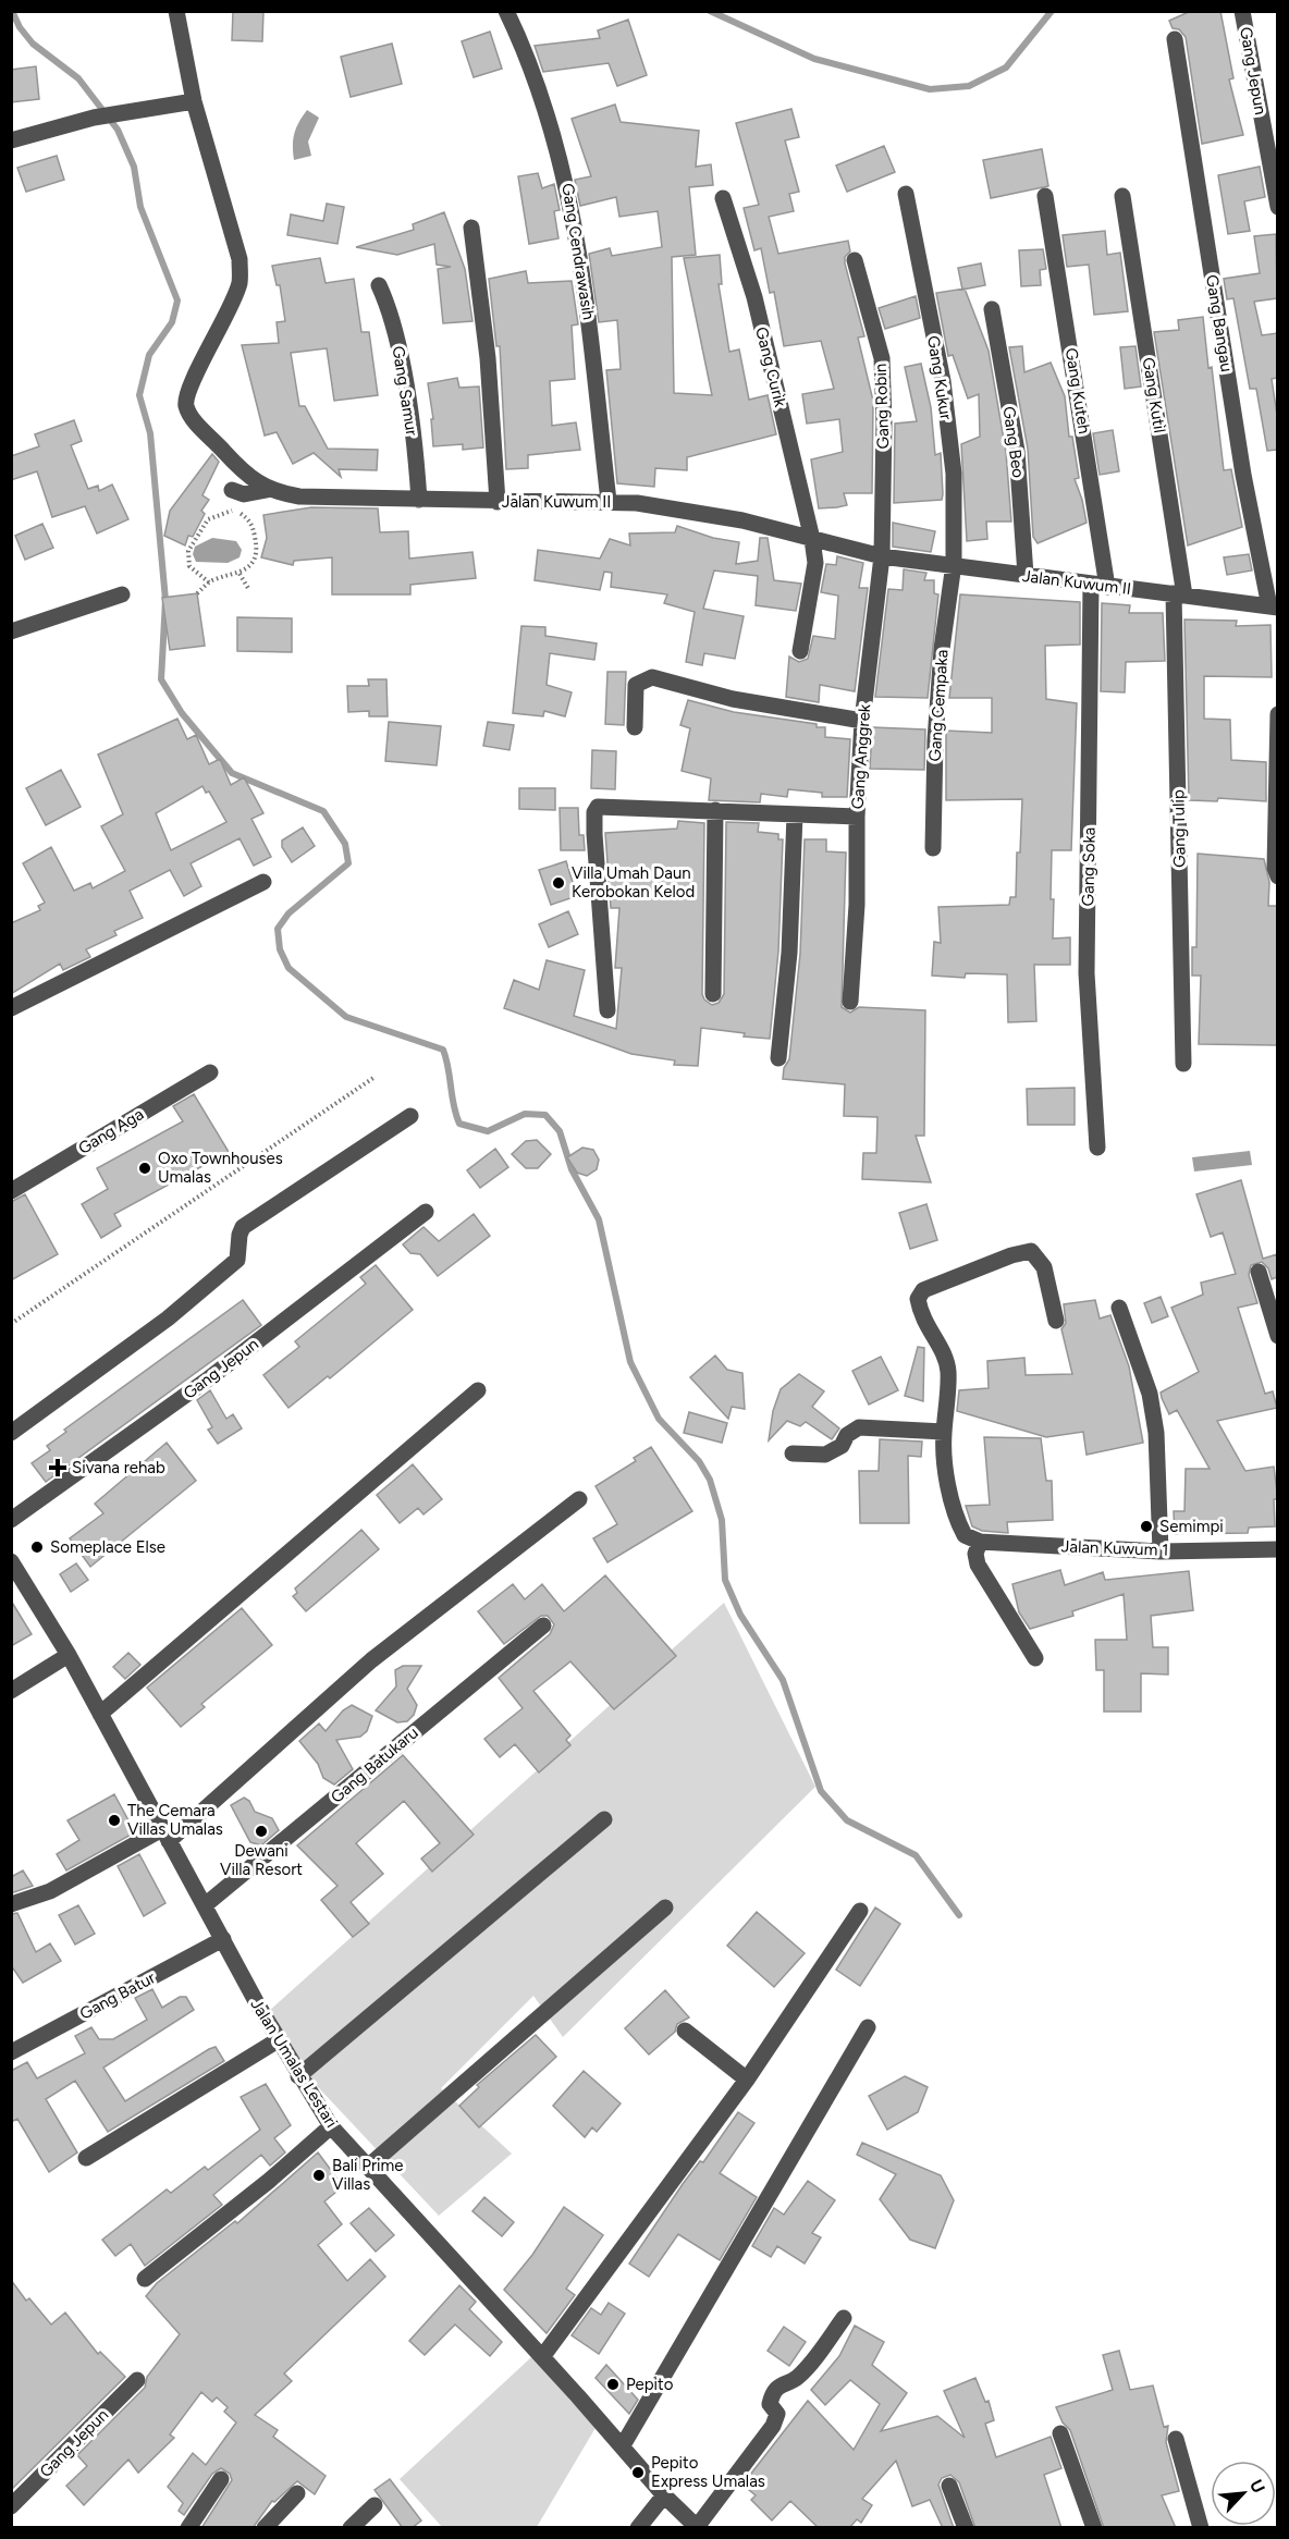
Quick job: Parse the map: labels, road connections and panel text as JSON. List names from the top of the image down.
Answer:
{
  "streets": {
    "street": [
      "Gang Jepun",
      "Gang Cendrawasih",
      "Gang Bangau",
      "Gang Curik",
      "Gang Kukur",
      "Gang Samur",
      "Gang Kuteh",
      "Gang Kutil",
      "Gang Robin",
      "Gang Beo",
      "Jalan Kuwum II",
      "Gang Cempaka",
      "Gang Anggrek",
      "Gang Tulip",
      "Gang Soka",
      "Gang Aga",
      "Jalan Kuwum 1",
      "Gang Batukaru",
      "Gang Batur",
      "Jalan Umalas Lestari"
    ]
  },
  "crossings": [
    ["Gang Cendrawasih", "Jalan Kuwum II"],
    ["Gang Bangau", "Jalan Kuwum II"],
    ["Gang Curik", "Jalan Kuwum II"],
    ["Gang Kukur", "Jalan Kuwum II"],
    ["Gang Kukur", "Gang Cempaka"],
    ["Gang Samur", "Jalan Kuwum II"],
    ["Gang Kuteh", "Jalan Kuwum II"],
    ["Gang Kuteh", "Gang Soka"],
    ["Gang Kutil", "Jalan Kuwum II"],
    ["Gang Kutil", "Gang Tulip"],
    ["Gang Robin", "Jalan Kuwum II"],
    ["Gang Robin", "Gang Anggrek"],
    ["Gang Beo", "Jalan Kuwum II"],
    ["Jalan Kuwum II", "Gang Cempaka"],
    ["Jalan Kuwum II", "Gang Anggrek"],
    ["Jalan Kuwum II", "Gang Tulip"],
    ["Jalan Kuwum II", "Gang Soka"],
    ["Gang Batukaru", "Jalan Umalas Lestari"],
    ["Gang Batur", "Jalan Umalas Lestari"]
  ],
  "places": {
    "other": [
      "Villa Umah Daun Kerobokan Kelod",
      "Oxo Townhouses Umalas",
      "Semimpi",
      "Someplace Else",
      "The Cemara Villas Umalas",
      "Dewani Villa Resort",
      "Bali Prime Villas",
      "Pepito",
      "Pepito Express Umalas"
    ],
    "health": ["Sivana rehab"]
  },
  "north": "top right"
}
